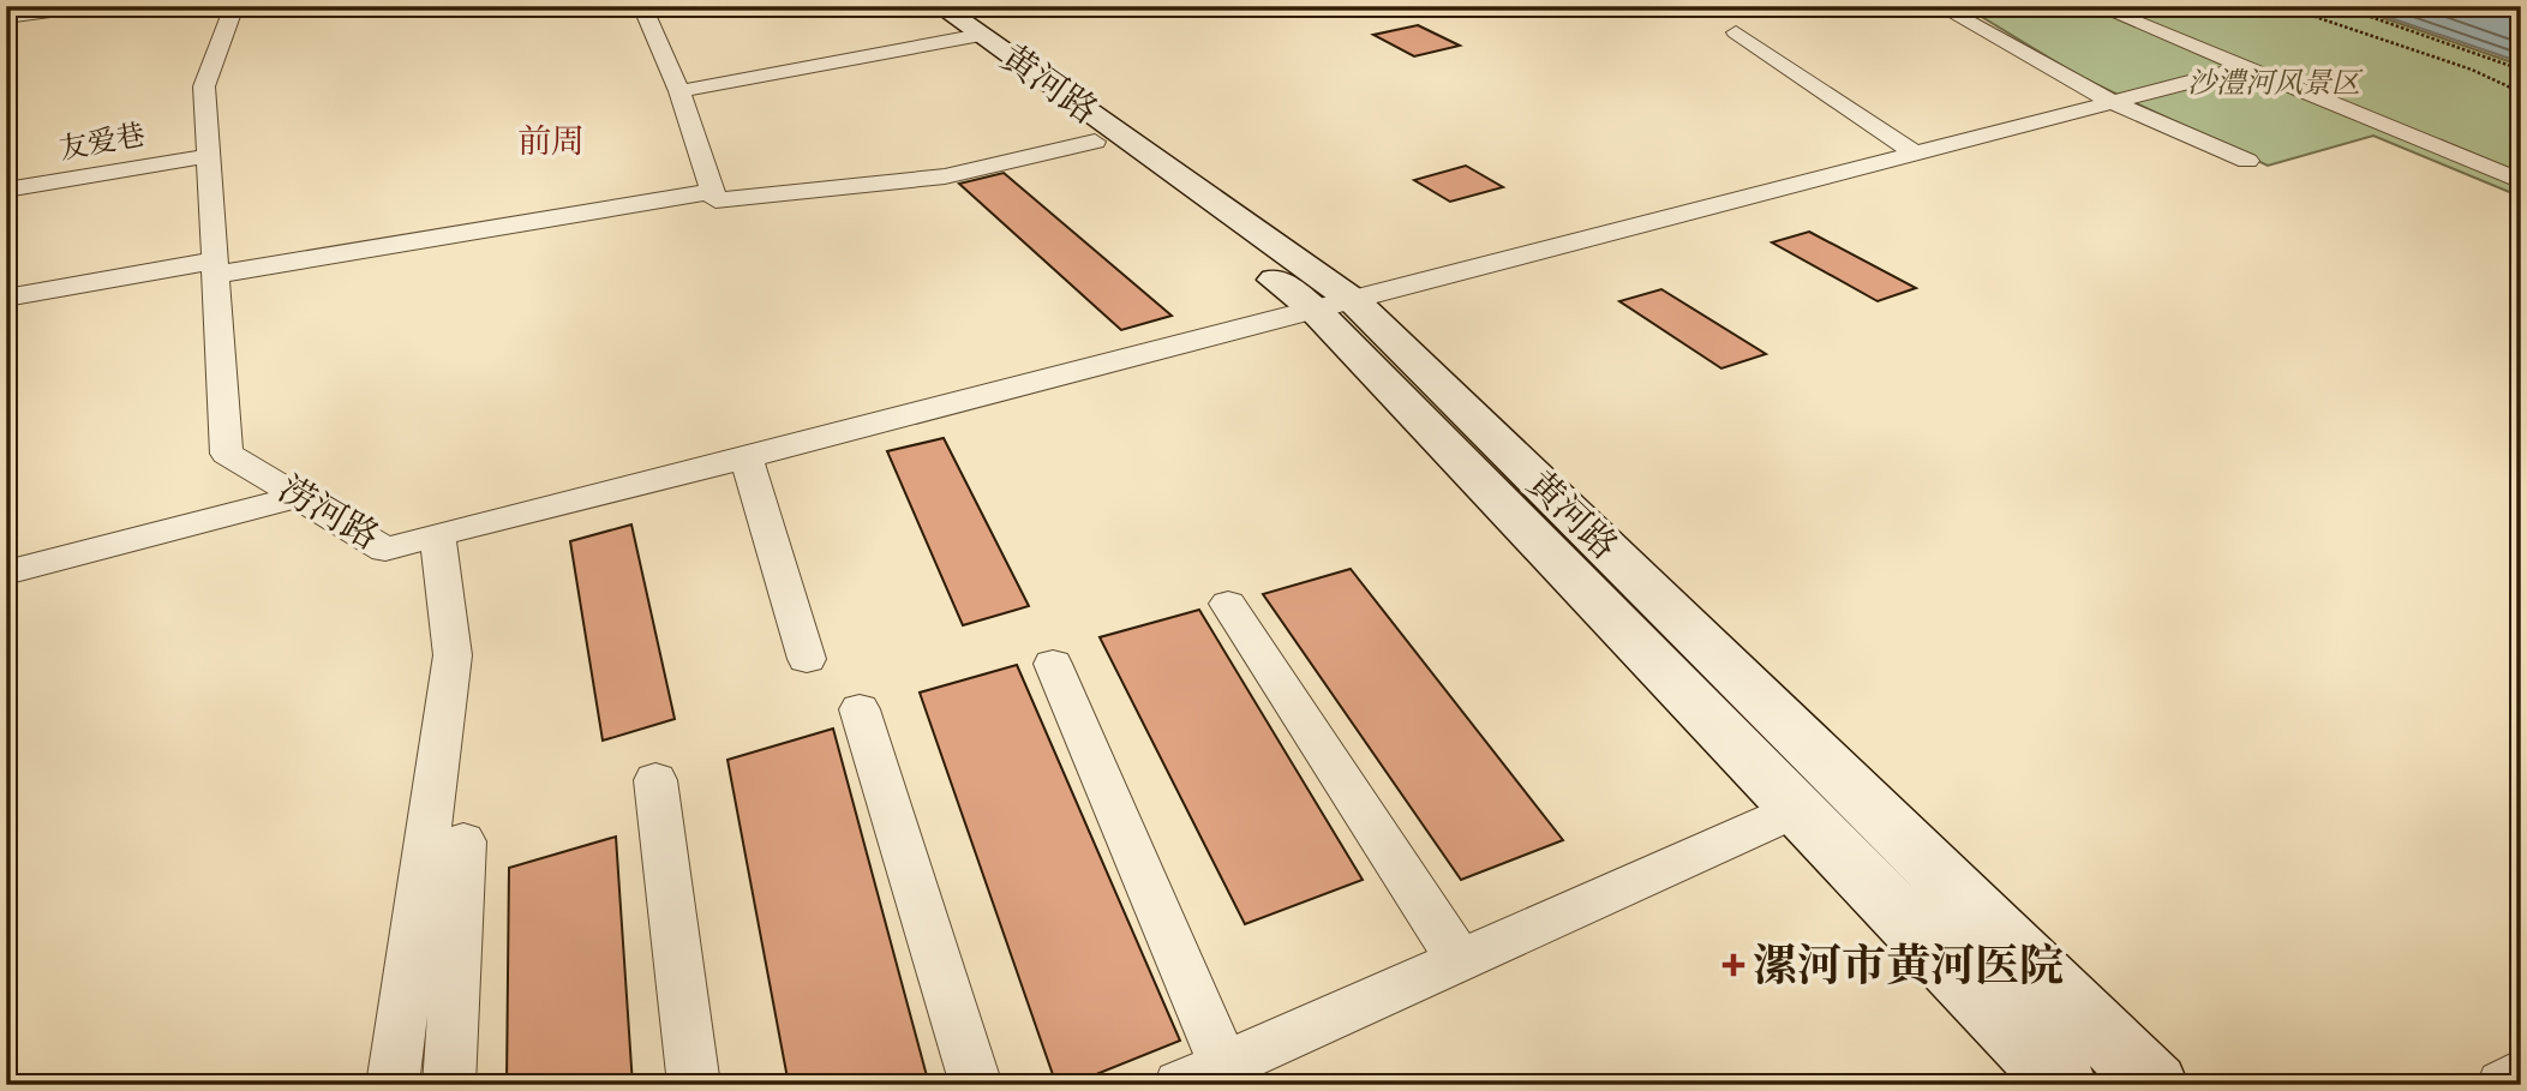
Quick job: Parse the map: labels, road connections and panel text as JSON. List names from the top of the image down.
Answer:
{
  "streets": {
    "main road": ["黄河路"],
    "street": ["友爱巷", "涝河路"]
  },
  "crossings": [
    ["友爱巷", "涝河路"]
  ],
  "districts": ["前周"],
  "parks": ["沙澧河风景区"],
  "places": {
    "health": ["漯河市黄河医院"]
  }
}
